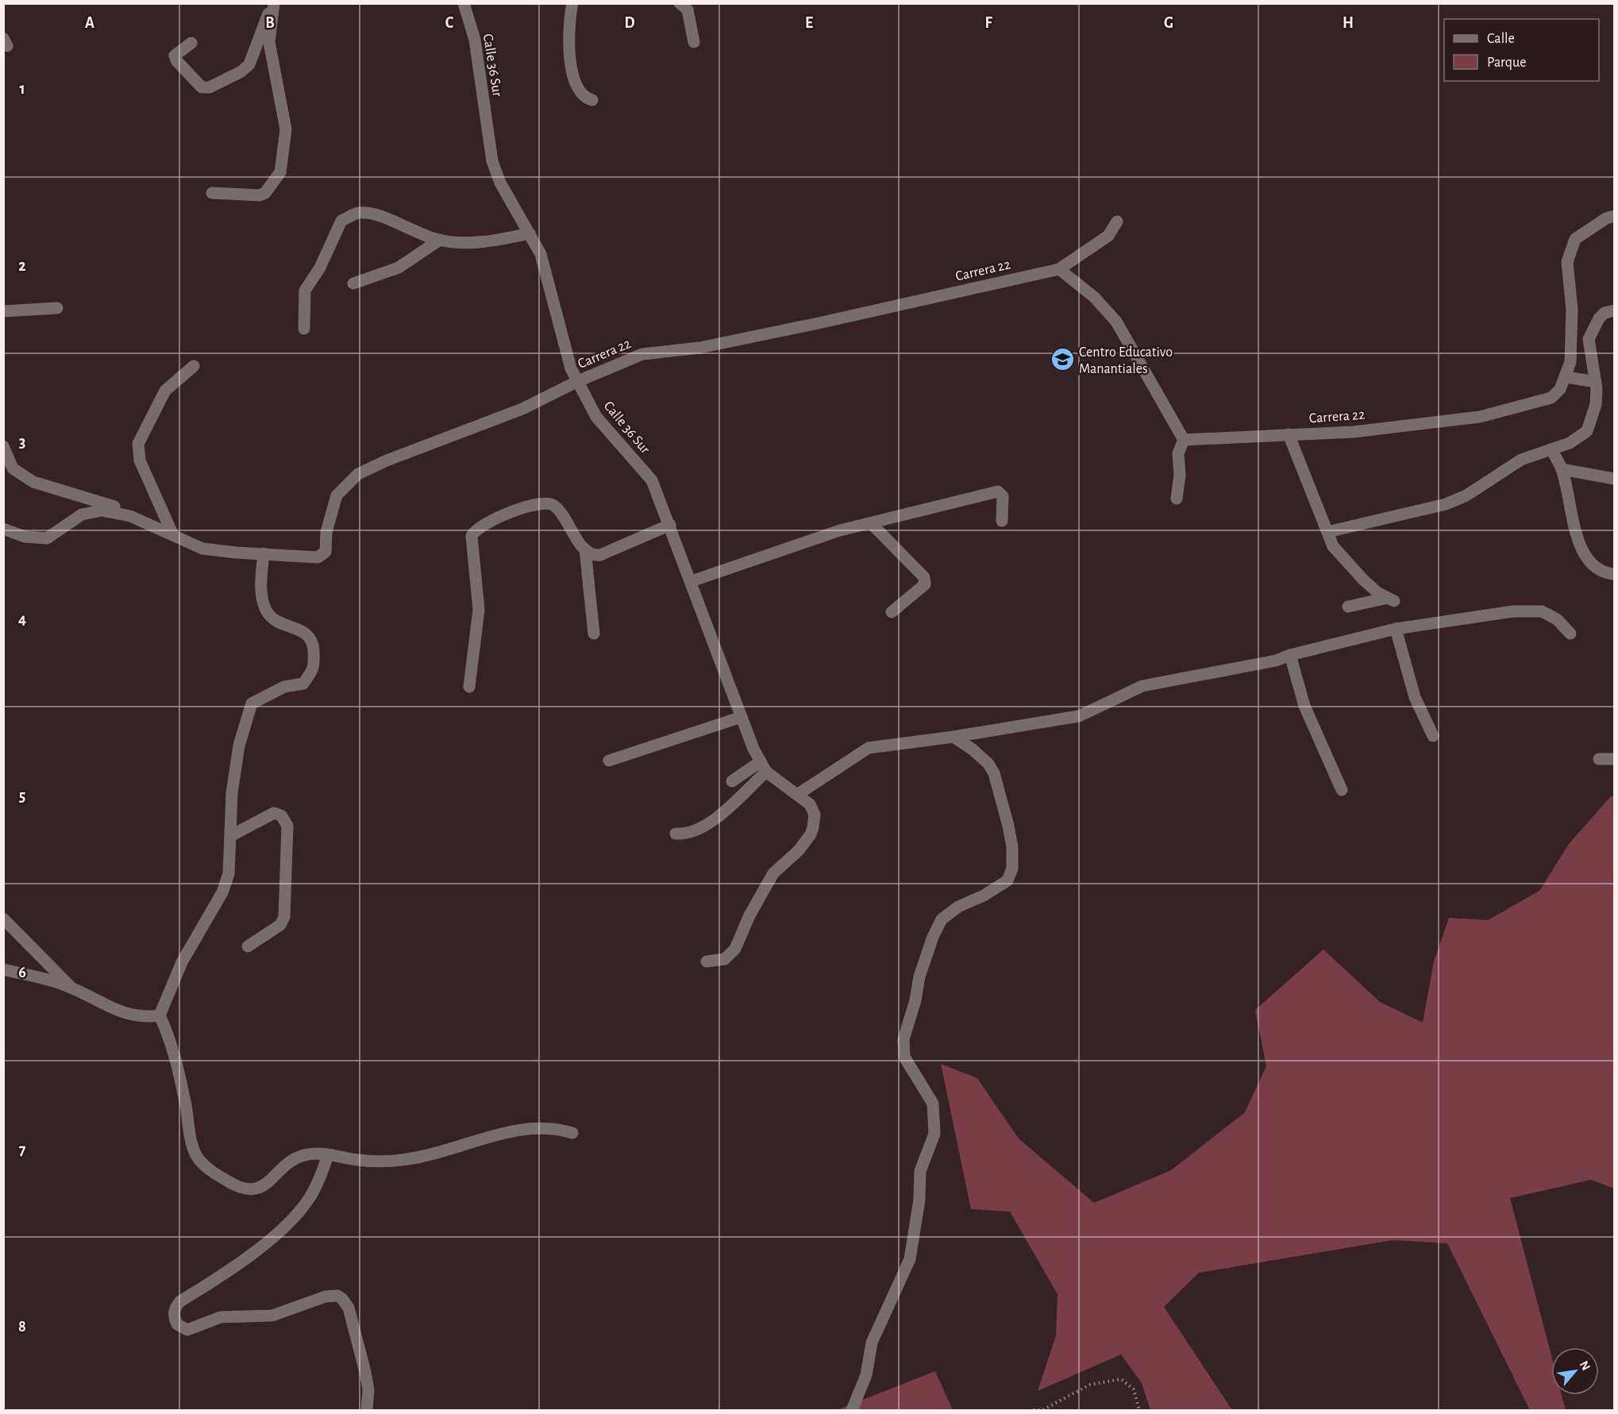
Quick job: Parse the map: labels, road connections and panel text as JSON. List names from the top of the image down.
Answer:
{
  "streets": {
    "street": ["Calle 36 Sur", "Carrera 22"]
  },
  "crossings": [
    ["Calle 36 Sur", "Carrera 22"]
  ],
  "places": {
    "school or university": ["Centro Educativo Manantiales"]
  },
  "legend": ["Calle", "Parque"],
  "north": "top right",
  "grid": {
    "columns": [
      "A",
      "B",
      "C",
      "D",
      "E",
      "F",
      "G",
      "H"
    ],
    "rows": [
      "1",
      "2",
      "3",
      "4",
      "5",
      "6",
      "7",
      "8"
    ]
  }
}
